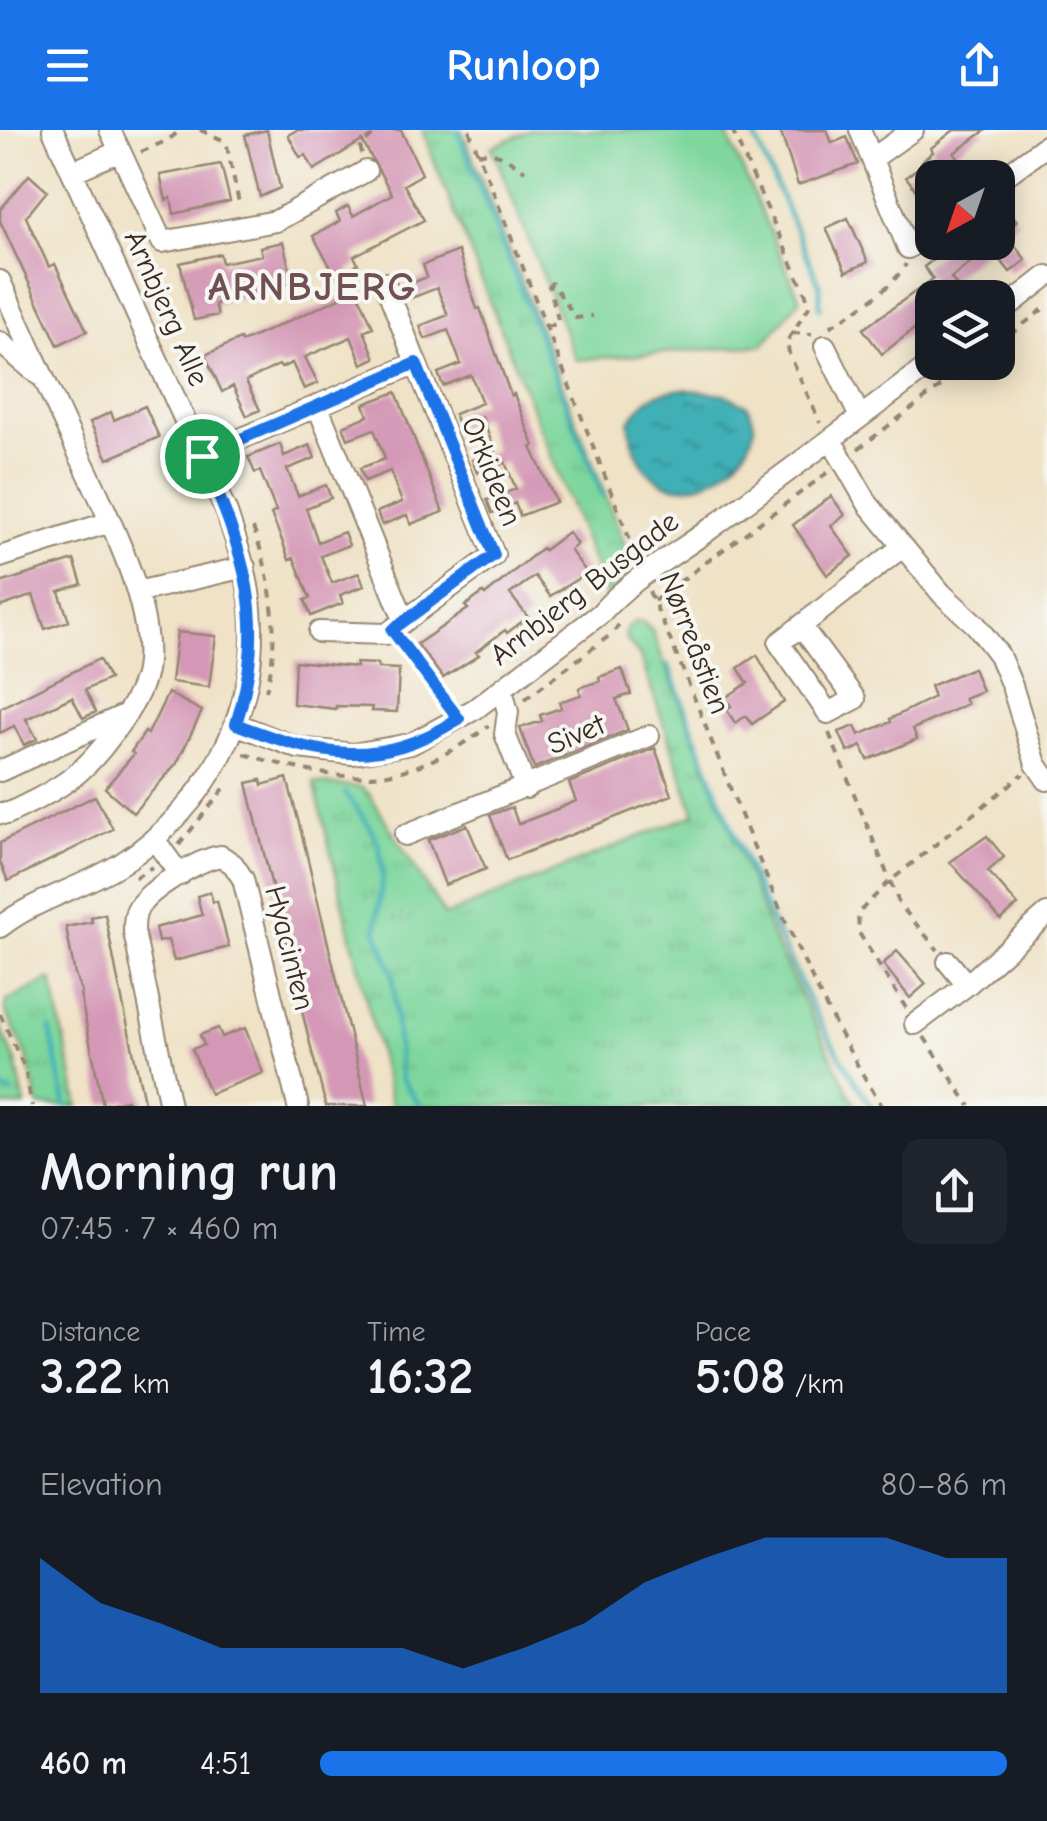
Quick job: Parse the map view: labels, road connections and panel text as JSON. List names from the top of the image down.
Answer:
{
  "streets": {
    "street": [
      "Arnbjerg Alle",
      "Orkideen",
      "Arnbjerg Busgade",
      "Sivet",
      "Hyacinten"
    ],
    "path": ["Nørreåstien"]
  },
  "crossings": [
    ["Arnbjerg Alle", "Arnbjerg Busgade"],
    ["Arnbjerg Busgade", "Nørreåstien"],
    ["Arnbjerg Busgade", "Sivet"]
  ],
  "districts": ["ARNBJERG"],
  "north": "bottom left",
  "page": {
    "header": "Runloop",
    "heading": ["Morning run", "07:45 · 7 × 460 m"],
    "stats": [
      ["Distance", "3.22 km"],
      ["Time", "16:32"],
      ["Pace", "5:08 /km"]
    ],
    "chart": ["Elevation", "80–86 m"],
    "list": [
      {
        "name": "460 m",
        "note": "4:51"
      }
    ]
  }
}
